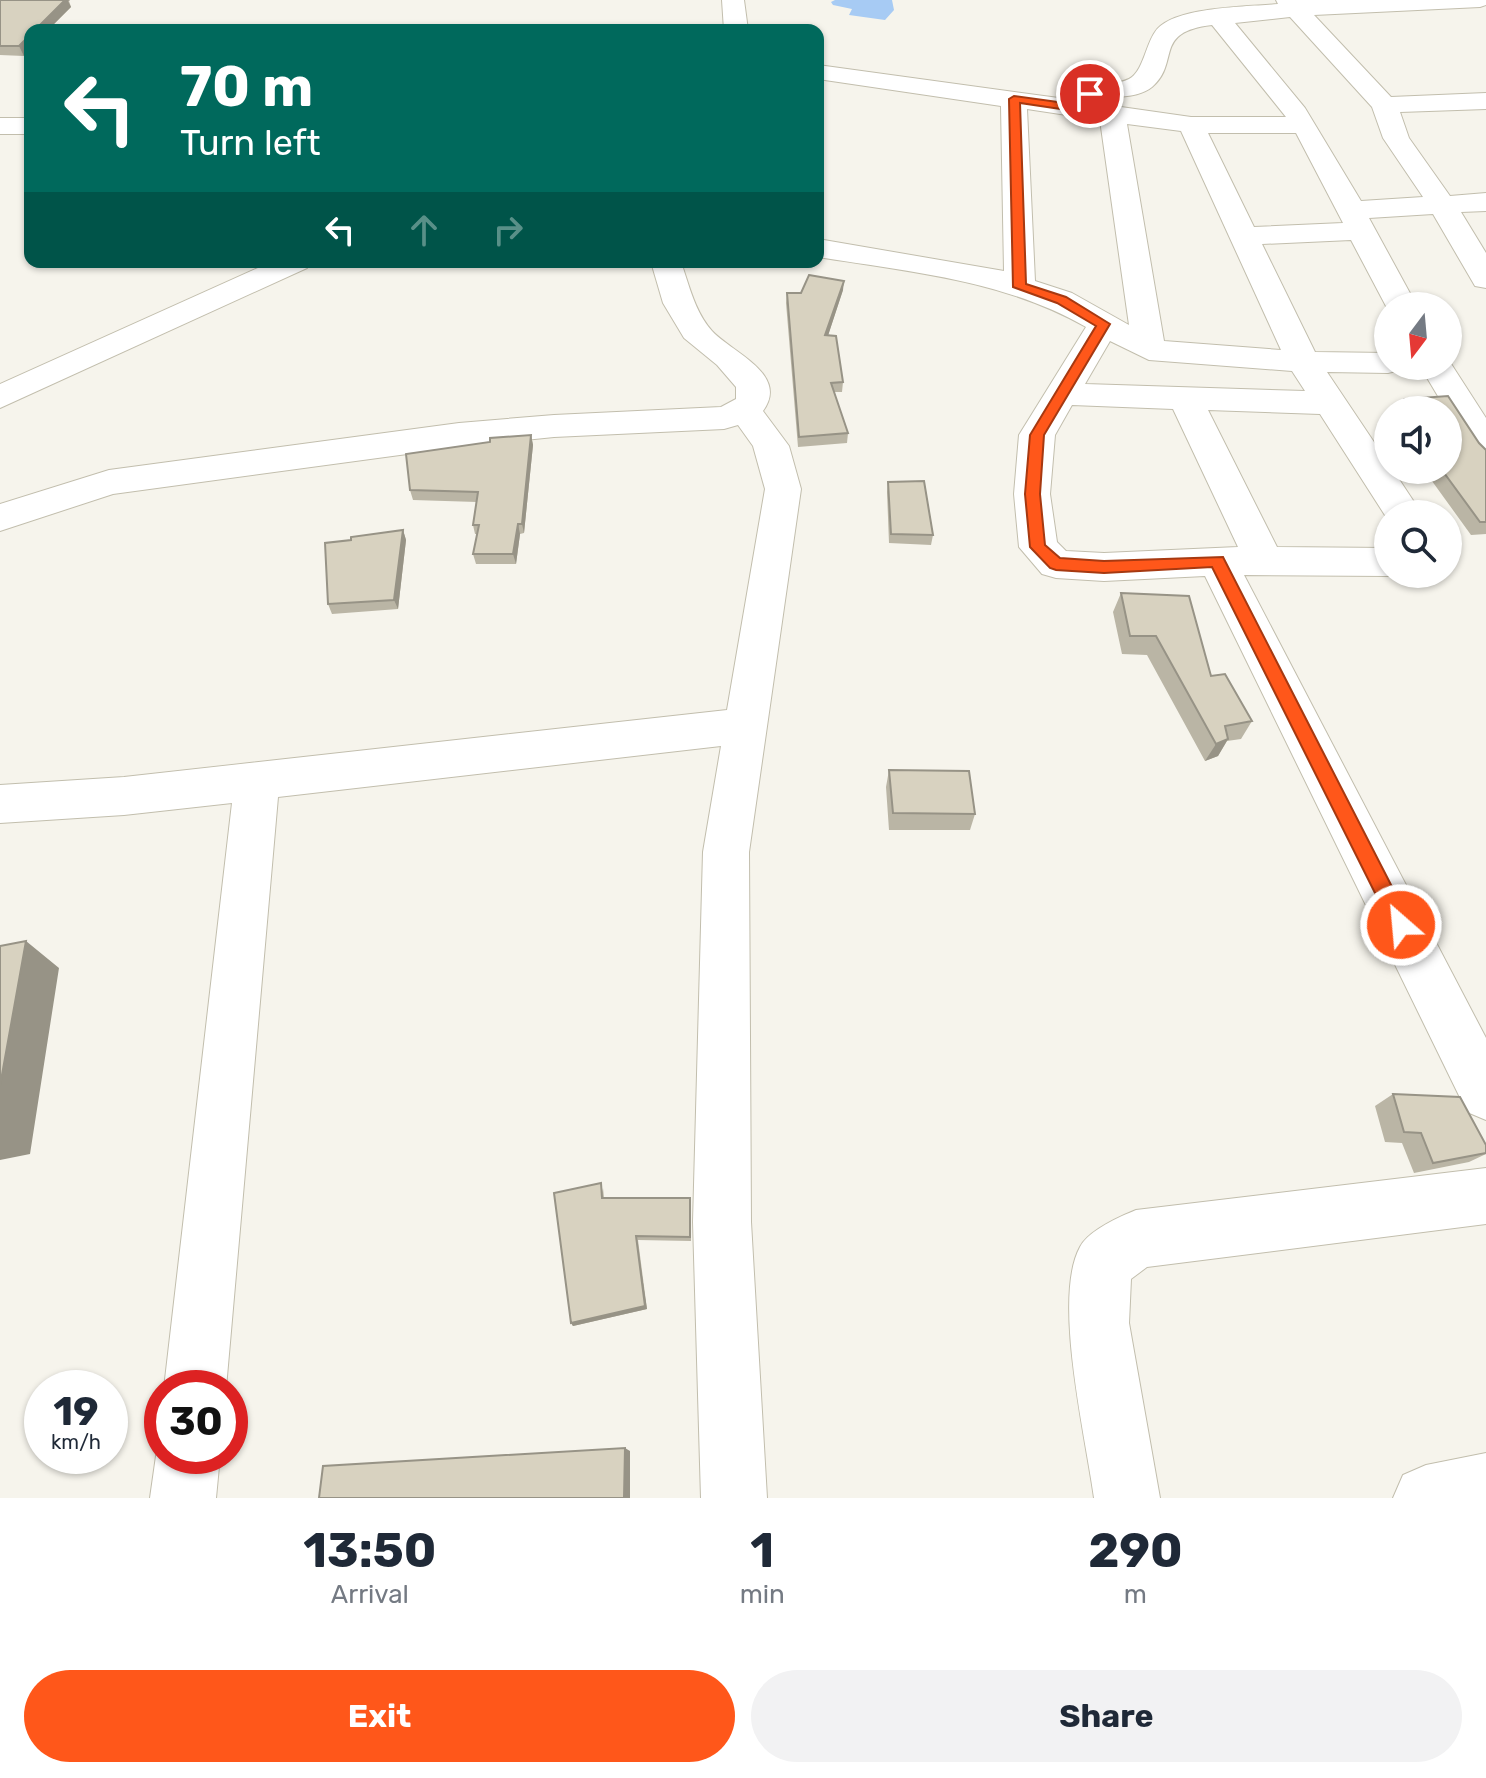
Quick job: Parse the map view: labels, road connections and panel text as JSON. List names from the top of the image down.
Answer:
{
  "north": "bottom",
  "page": {
    "turn": ["70 m", "Turn left"],
    "speed": "19 km/h",
    "limit": "30",
    "eta": [
      "13:50",
      "Arrival",
      "1",
      "min",
      "290",
      "m"
    ],
    "buttons": ["Exit", "Share"]
  }
}
